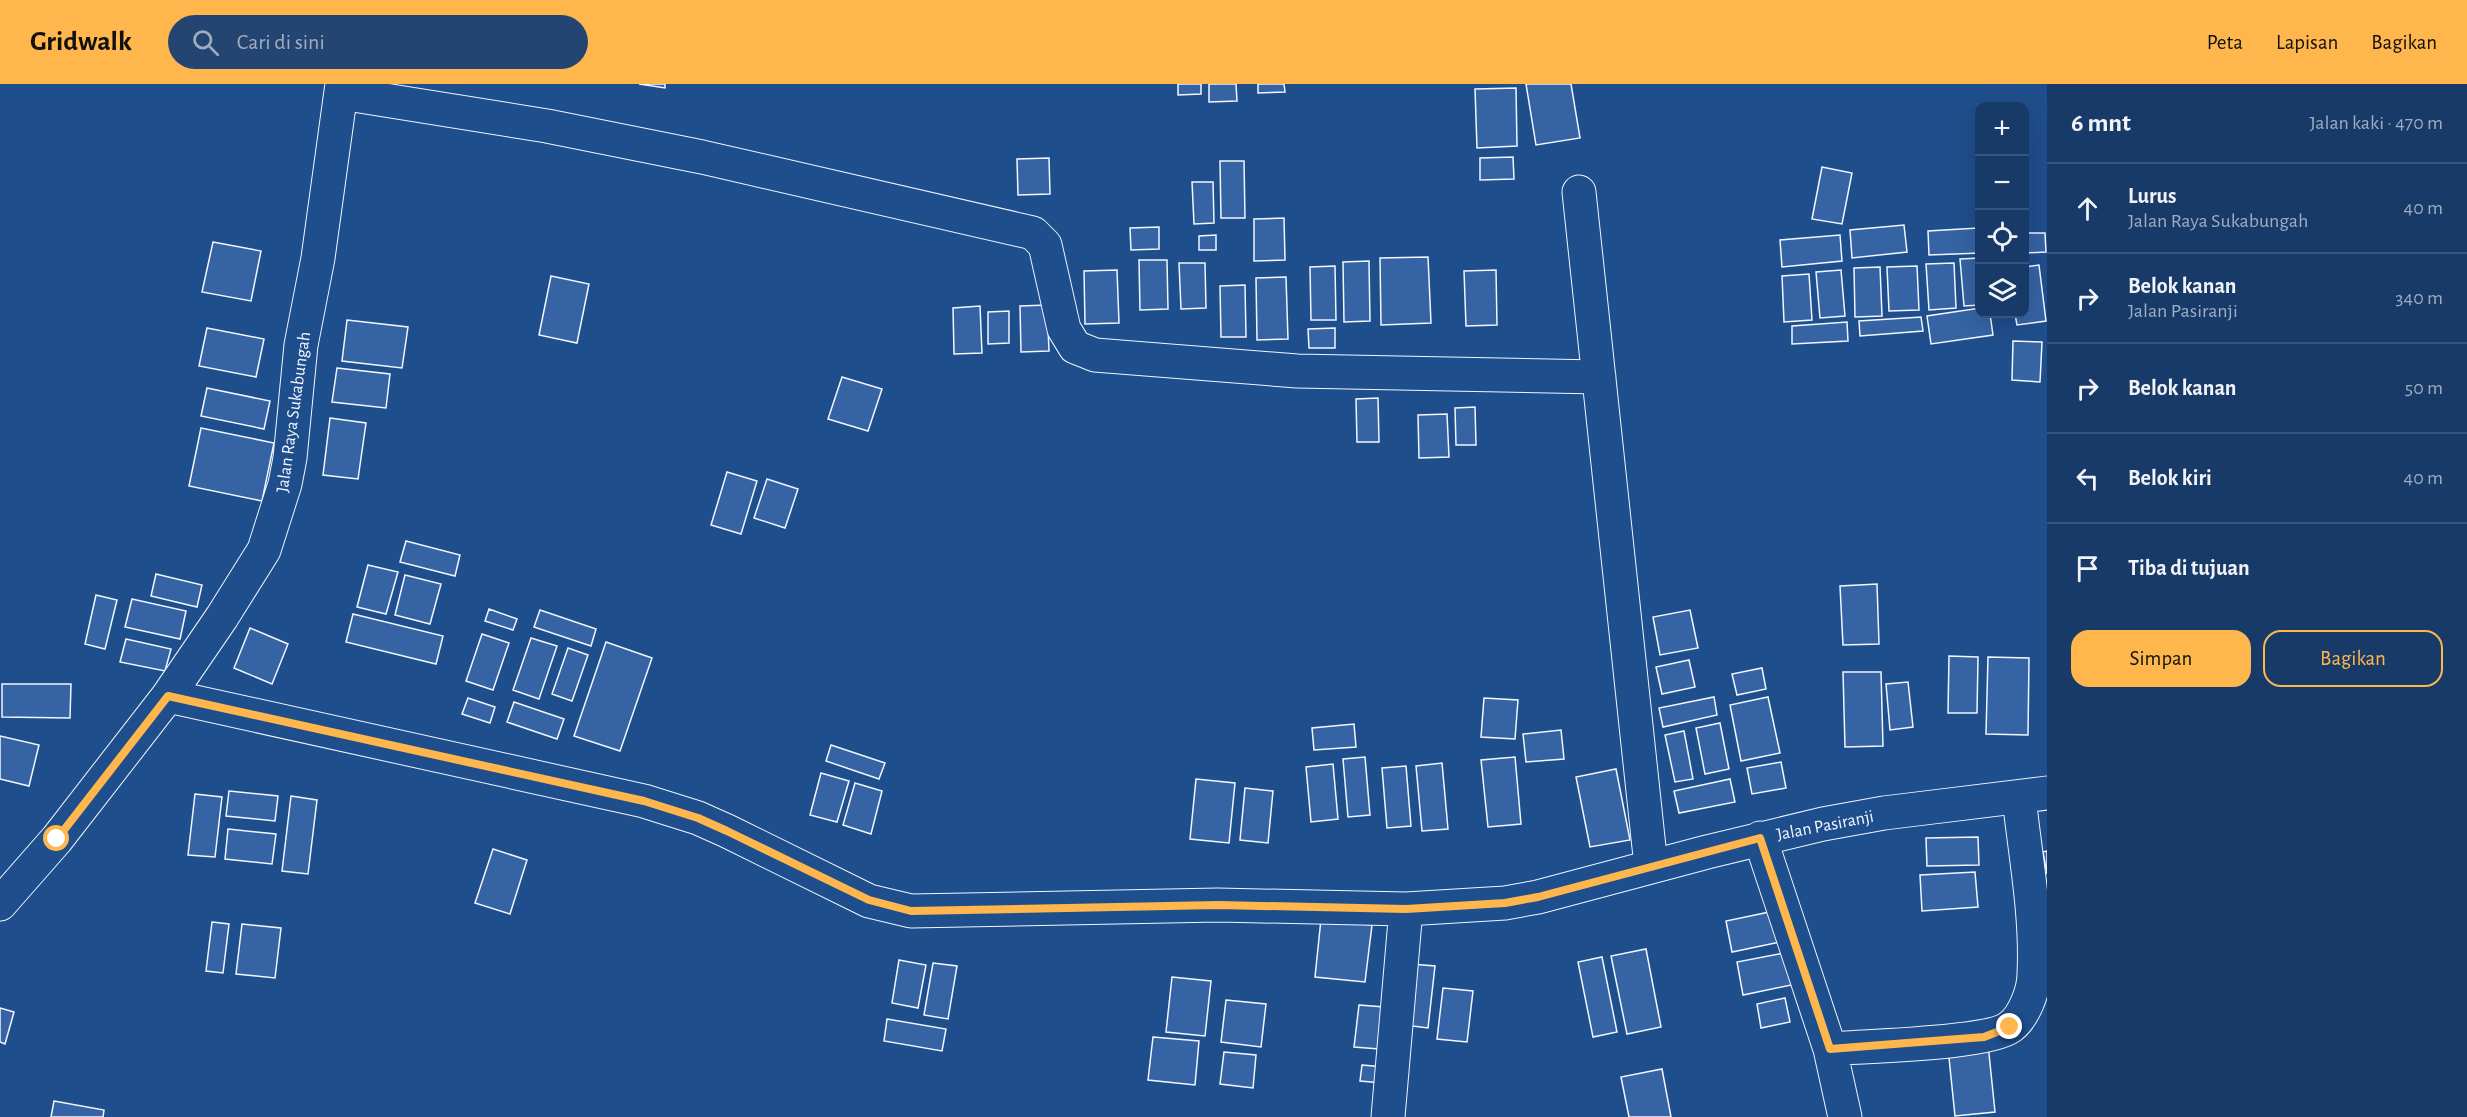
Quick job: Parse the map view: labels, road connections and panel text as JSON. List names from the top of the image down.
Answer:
{
  "streets": {
    "street": ["Jalan Raya Sukabungah", "Jalan Pasiranji"]
  },
  "crossings": [
    ["Jalan Raya Sukabungah", "Jalan Pasiranji"]
  ],
  "page": {
    "header": "Gridwalk",
    "search": "Cari di sini",
    "nav": ["Peta", "Lapisan", "Bagikan"],
    "heading": ["6 mnt", "Jalan kaki · 470 m"],
    "map_buttons": ["+", "−"],
    "list": [
      ["Lurus", "Jalan Raya Sukabungah", "40 m"],
      ["Belok kanan", "Jalan Pasiranji", "340 m"],
      ["Belok kanan", "50 m"],
      ["Belok kiri", "40 m"],
      "Tiba di tujuan"
    ],
    "buttons": ["Simpan", "Bagikan"]
  }
}
